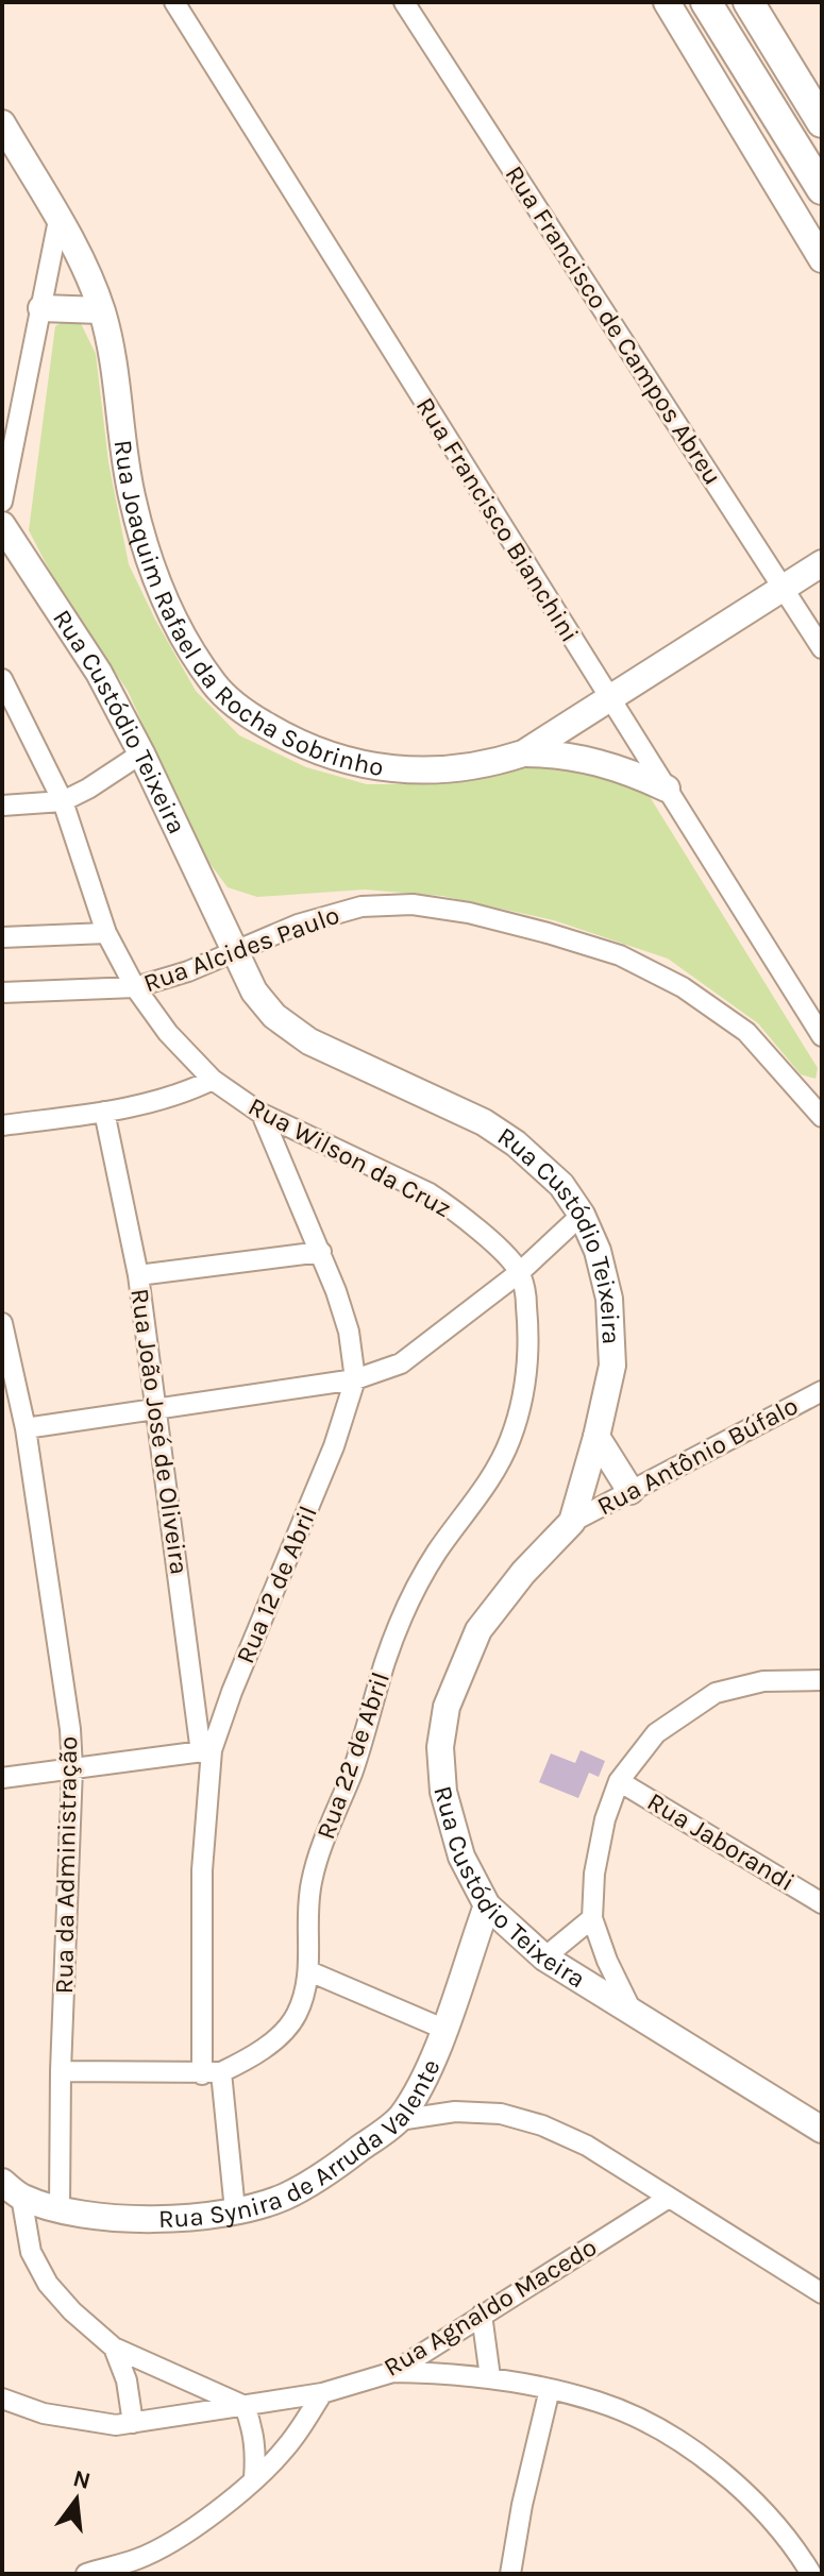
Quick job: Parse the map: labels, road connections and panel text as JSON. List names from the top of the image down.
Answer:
{
  "streets": {
    "street": [
      "Rua Francisco de Campos Abreu",
      "Rua Francisco Bianchini",
      "Rua Joaquim Rafael da Rocha Sobrinho",
      "Rua Custódio Teixeira",
      "Rua Alcides Paulo",
      "Rua Wilson da Cruz",
      "Rua João José de Oliveira",
      "Rua Antônio Búfalo",
      "Rua 12 de Abril",
      "Rua 22 de Abril",
      "Rua Jaborandi",
      "Rua da Administração",
      "Rua Synira de Arruda Valente",
      "Rua Agnaldo Macedo"
    ]
  },
  "crossings": [
    ["Rua Francisco de Campos Abreu", "Rua Joaquim Rafael da Rocha Sobrinho"],
    ["Rua Francisco Bianchini", "Rua Joaquim Rafael da Rocha Sobrinho"],
    ["Rua Custódio Teixeira", "Rua Alcides Paulo"],
    ["Rua Custódio Teixeira", "Rua Antônio Búfalo"],
    ["Rua Custódio Teixeira", "Rua Synira de Arruda Valente"],
    ["Rua Alcides Paulo", "Rua Wilson da Cruz"],
    ["Rua Wilson da Cruz", "Rua 12 de Abril"],
    ["Rua Wilson da Cruz", "Rua 22 de Abril"],
    ["Rua João José de Oliveira", "Rua 12 de Abril"],
    ["Rua 12 de Abril", "Rua 22 de Abril"],
    ["Rua 12 de Abril", "Rua Synira de Arruda Valente"],
    ["Rua da Administração", "Rua Synira de Arruda Valente"]
  ],
  "north": "top"
}
